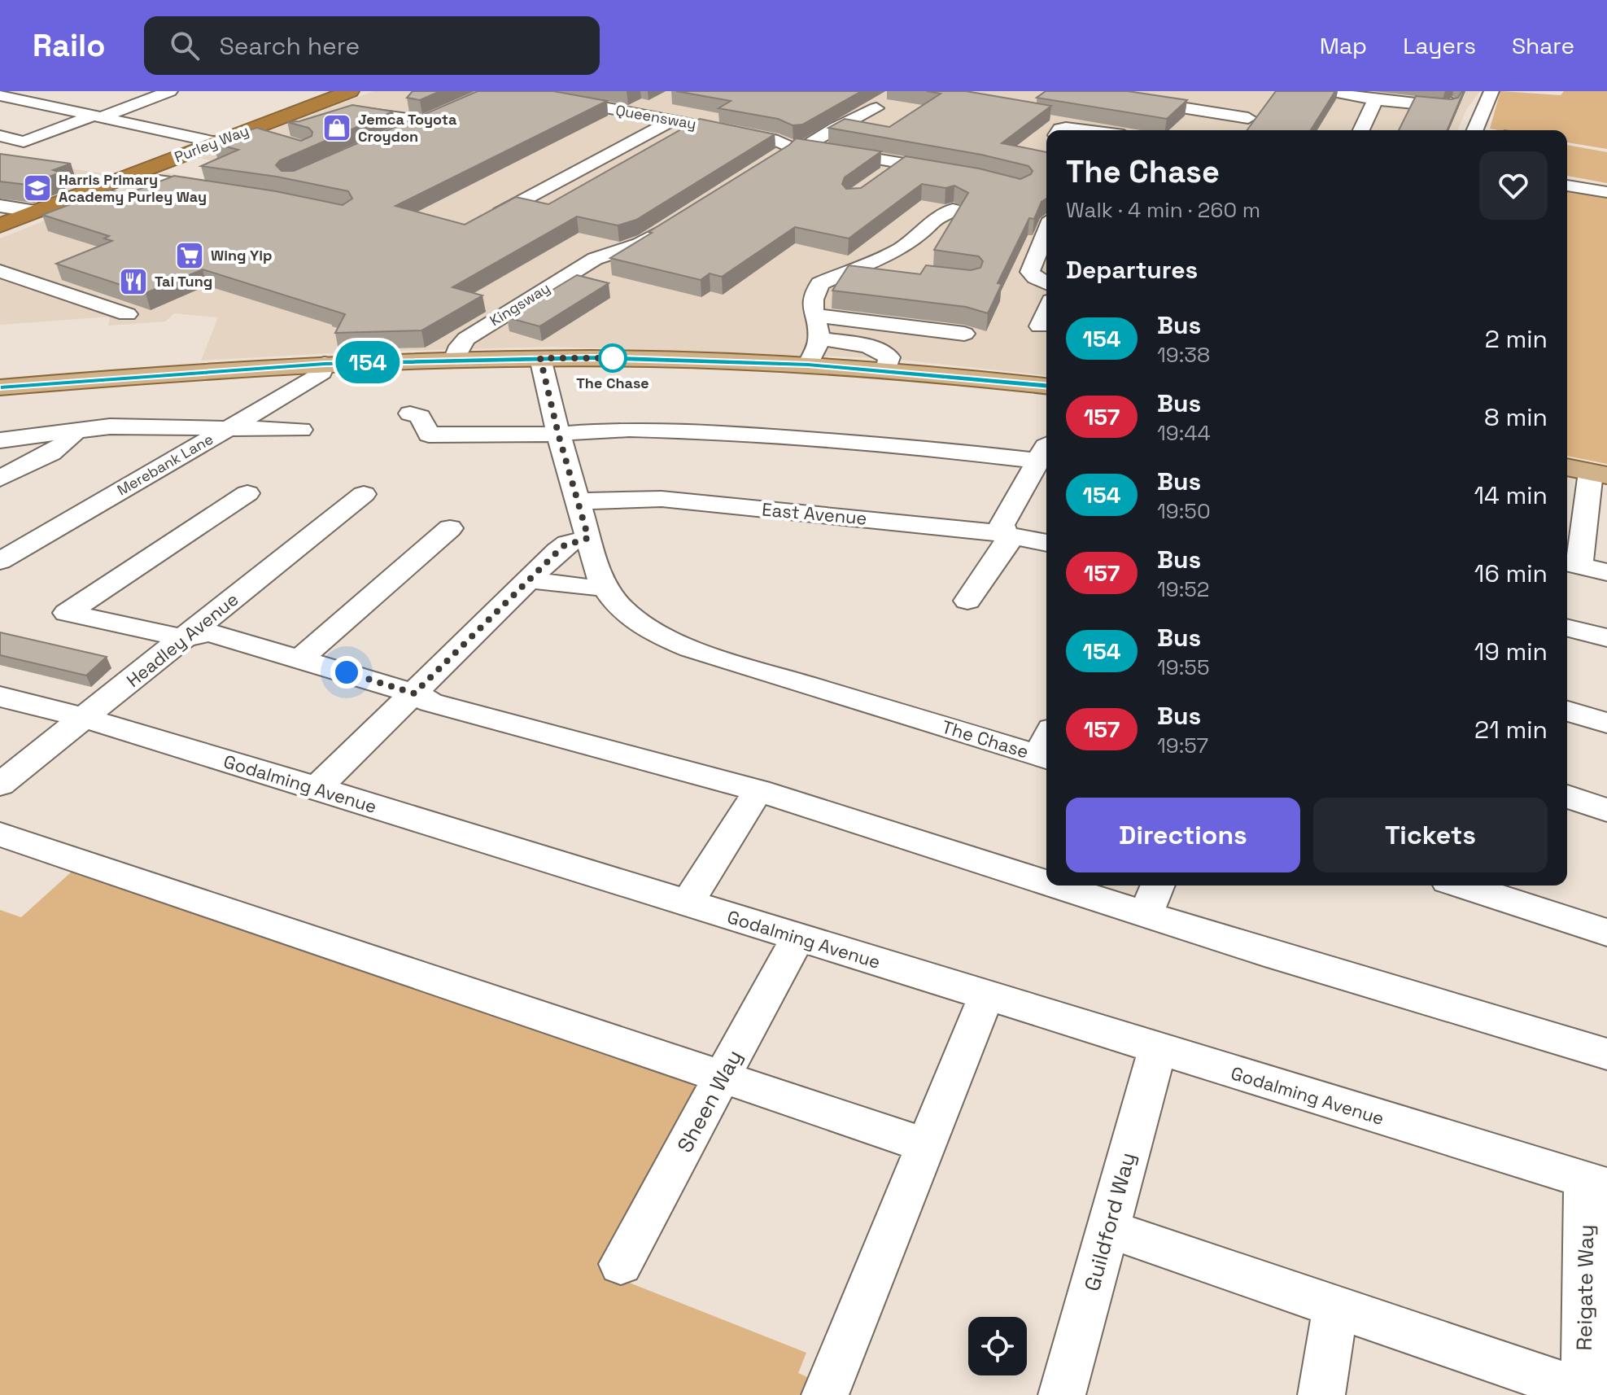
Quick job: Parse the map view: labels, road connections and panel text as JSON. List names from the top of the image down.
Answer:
{
  "streets": {
    "highway": ["Purley Way"],
    "street": [
      "Queensway",
      "Kingsway",
      "Merebank Lane",
      "East Avenue",
      "Headley Avenue",
      "The Chase",
      "Godalming Avenue",
      "Sheen Way",
      "Guildford Way",
      "Reigate Way"
    ]
  },
  "crossings": [
    ["East Avenue", "The Chase"],
    ["Headley Avenue", "Godalming Avenue"],
    ["Godalming Avenue", "Sheen Way"],
    ["Godalming Avenue", "Guildford Way"],
    ["Godalming Avenue", "Reigate Way"]
  ],
  "places": {
    "shop": ["Jemca Toyota Croydon"],
    "school or university": ["Harris Primary Academy Purley Way"],
    "supermarket": ["Wing Yip"],
    "restaurant": ["Tai Tung"],
    "other": ["The Chase"]
  },
  "lines": ["bus line 154"],
  "page": {
    "header": "Railo",
    "search": "Search here",
    "nav": ["Map", "Layers", "Share"],
    "on_map": "154",
    "heading": [
      ["The Chase", "Walk · 4 min · 260 m"],
      "Departures"
    ],
    "list": [
      {
        "mark": "154",
        "name": "Bus",
        "note": "19:38",
        "value": "2 min"
      },
      {
        "mark": "157",
        "name": "Bus",
        "note": "19:44",
        "value": "8 min"
      },
      {
        "mark": "154",
        "name": "Bus",
        "note": "19:50",
        "value": "14 min"
      },
      {
        "mark": "157",
        "name": "Bus",
        "note": "19:52",
        "value": "16 min"
      },
      {
        "mark": "154",
        "name": "Bus",
        "note": "19:55",
        "value": "19 min"
      },
      {
        "mark": "157",
        "name": "Bus",
        "note": "19:57",
        "value": "21 min"
      }
    ],
    "buttons": ["Directions", "Tickets"]
  }
}
